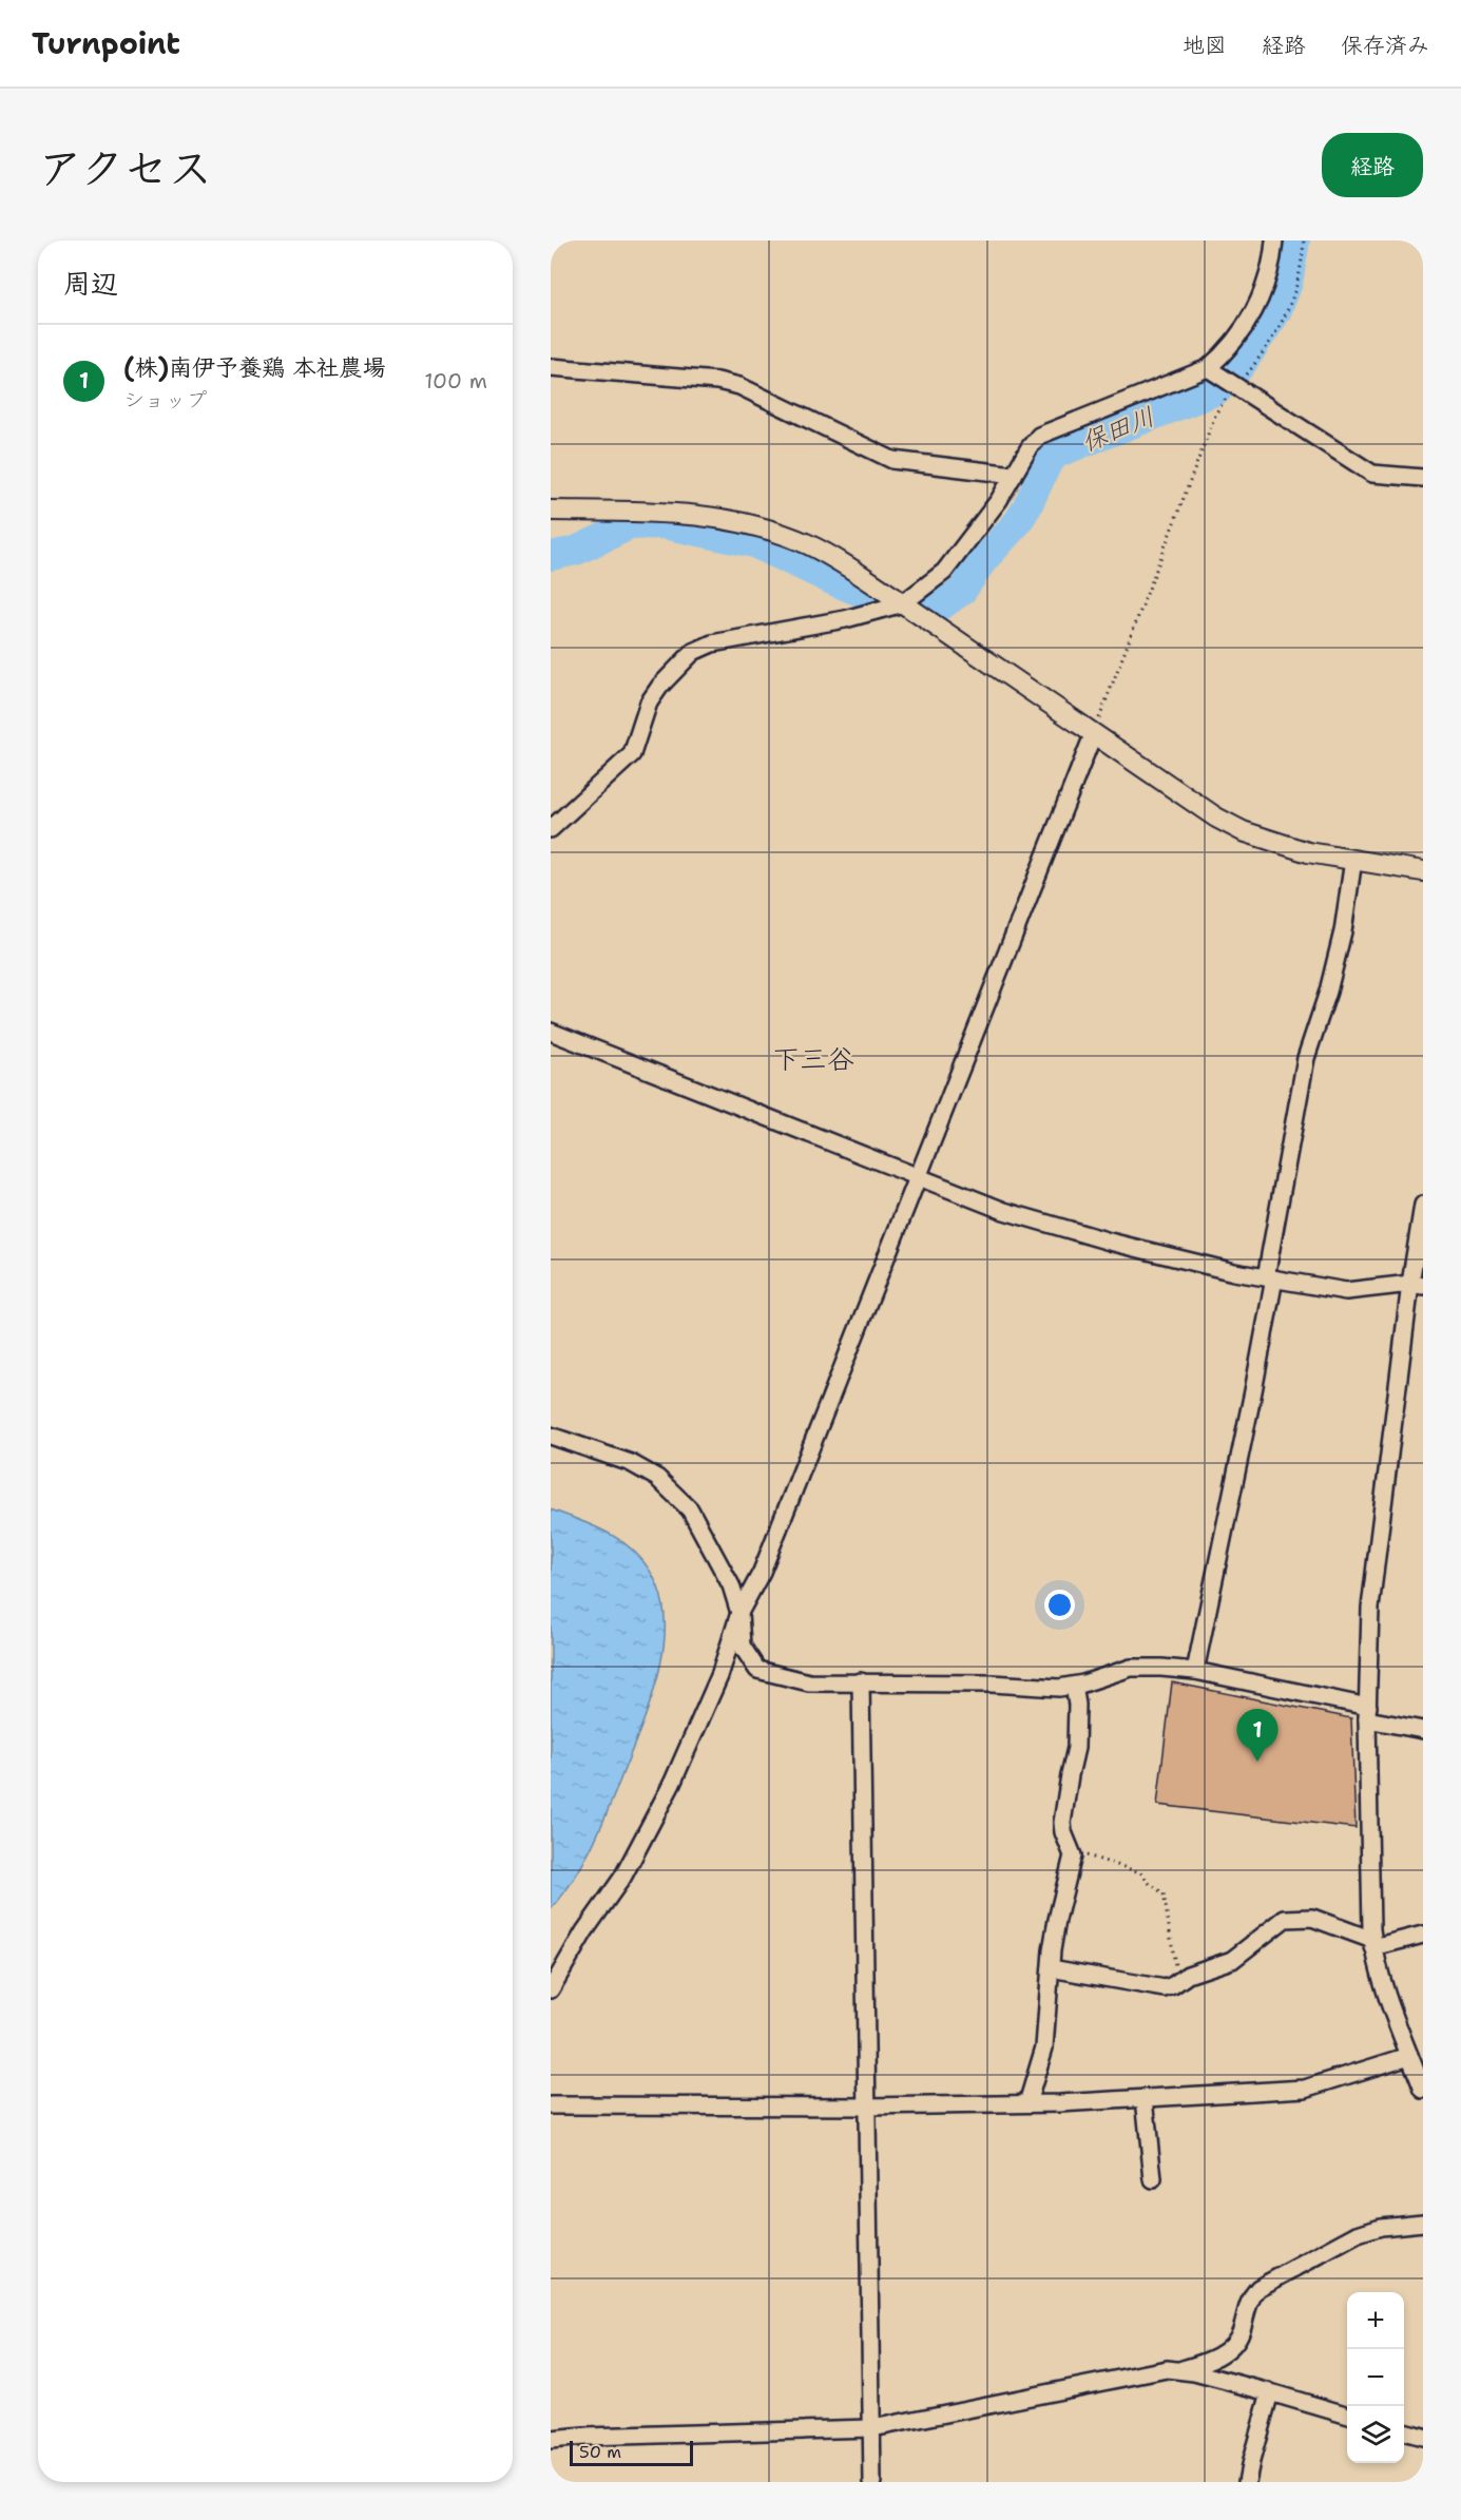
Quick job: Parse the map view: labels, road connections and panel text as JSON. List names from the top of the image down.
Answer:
{
  "districts": ["下三谷"],
  "water": ["保田川"],
  "scale_bar": "50 m",
  "page": {
    "header": "Turnpoint",
    "nav": ["地図", "経路", "保存済み"],
    "title": "アクセス",
    "buttons": "経路",
    "heading": "周辺",
    "list": [
      {
        "mark": "1",
        "name": "(株)南伊予養鶏 本社農場",
        "note": "ショップ",
        "value": "100 m"
      }
    ],
    "pins": "1",
    "map_buttons": ["+", "−"],
    "scale": "50 m"
  }
}
